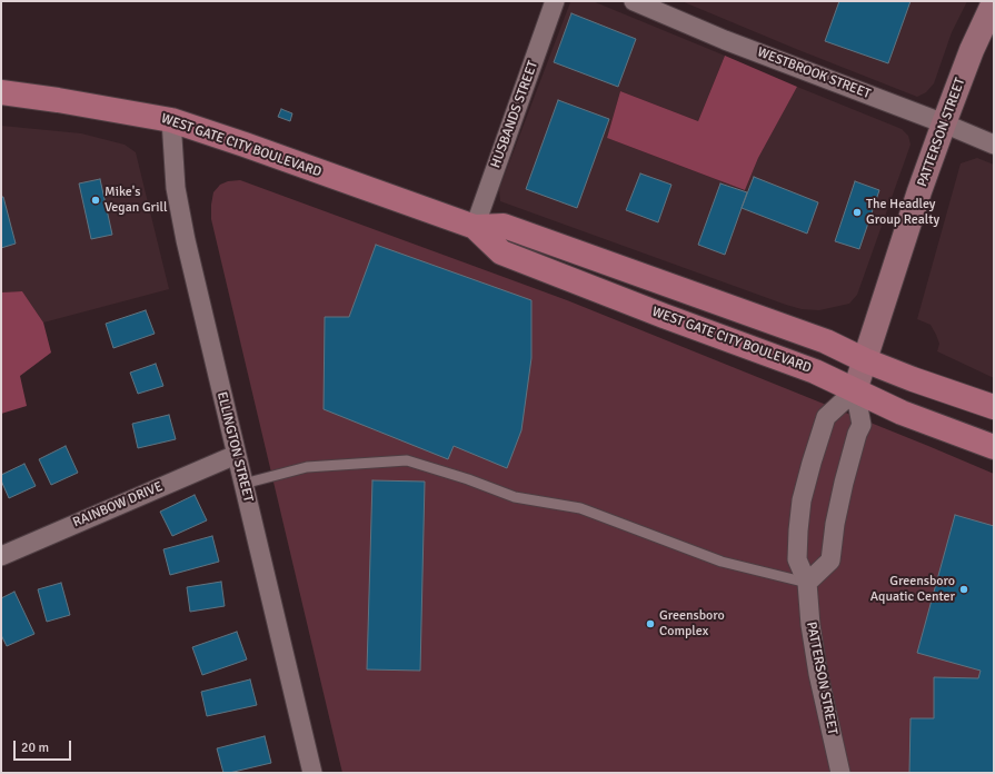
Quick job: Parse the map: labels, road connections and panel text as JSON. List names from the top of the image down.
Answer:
{
  "streets": {
    "main road": ["PATTERSON STREET", "WEST GATE CITY BOULEVARD"],
    "street": [
      "WESTBROOK STREET",
      "HUSBANDS STREET",
      "ELLINGTON STREET",
      "RAINBOW DRIVE"
    ]
  },
  "crossings": [
    ["WESTBROOK STREET", "PATTERSON STREET"],
    ["HUSBANDS STREET", "WEST GATE CITY BOULEVARD"],
    ["PATTERSON STREET", "WEST GATE CITY BOULEVARD"],
    ["WEST GATE CITY BOULEVARD", "ELLINGTON STREET"],
    ["ELLINGTON STREET", "RAINBOW DRIVE"]
  ],
  "places": [
    "Mike's Vegan Grill",
    "The Headley Group Realty",
    "Greensboro Aquatic Center",
    "Greensboro Complex"
  ],
  "scale_bar": "20 m"
}
